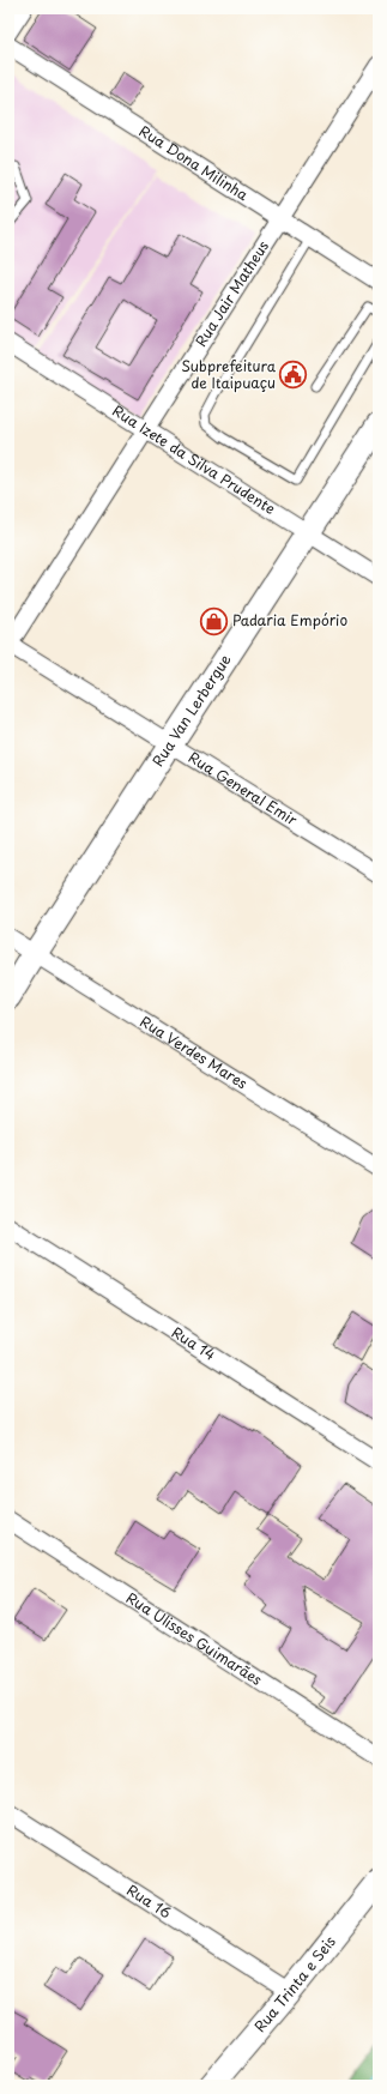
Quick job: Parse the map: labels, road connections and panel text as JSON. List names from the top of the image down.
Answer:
{
  "streets": {
    "street": [
      "Rua Dona Milinha",
      "Rua Jair Matheus",
      "Rua Izete da Silva Prudente",
      "Rua Van Lerbergue",
      "Rua General Emir",
      "Rua Verdes Mares",
      "Rua 14",
      "Rua Ulisses Guimarães",
      "Rua 16",
      "Rua Trinta e Seis"
    ]
  },
  "crossings": [
    ["Rua Dona Milinha", "Rua Jair Matheus"],
    ["Rua Jair Matheus", "Rua Izete da Silva Prudente"],
    ["Rua Jair Matheus", "Rua General Emir"],
    ["Rua Izete da Silva Prudente", "Rua Van Lerbergue"],
    ["Rua Van Lerbergue", "Rua General Emir"],
    ["Rua Van Lerbergue", "Rua Verdes Mares"],
    ["Rua 16", "Rua Trinta e Seis"]
  ],
  "places": {
    "public building": ["Subprefeitura de Itaipuaçu"],
    "shop": ["Padaria Empório"]
  }
}
